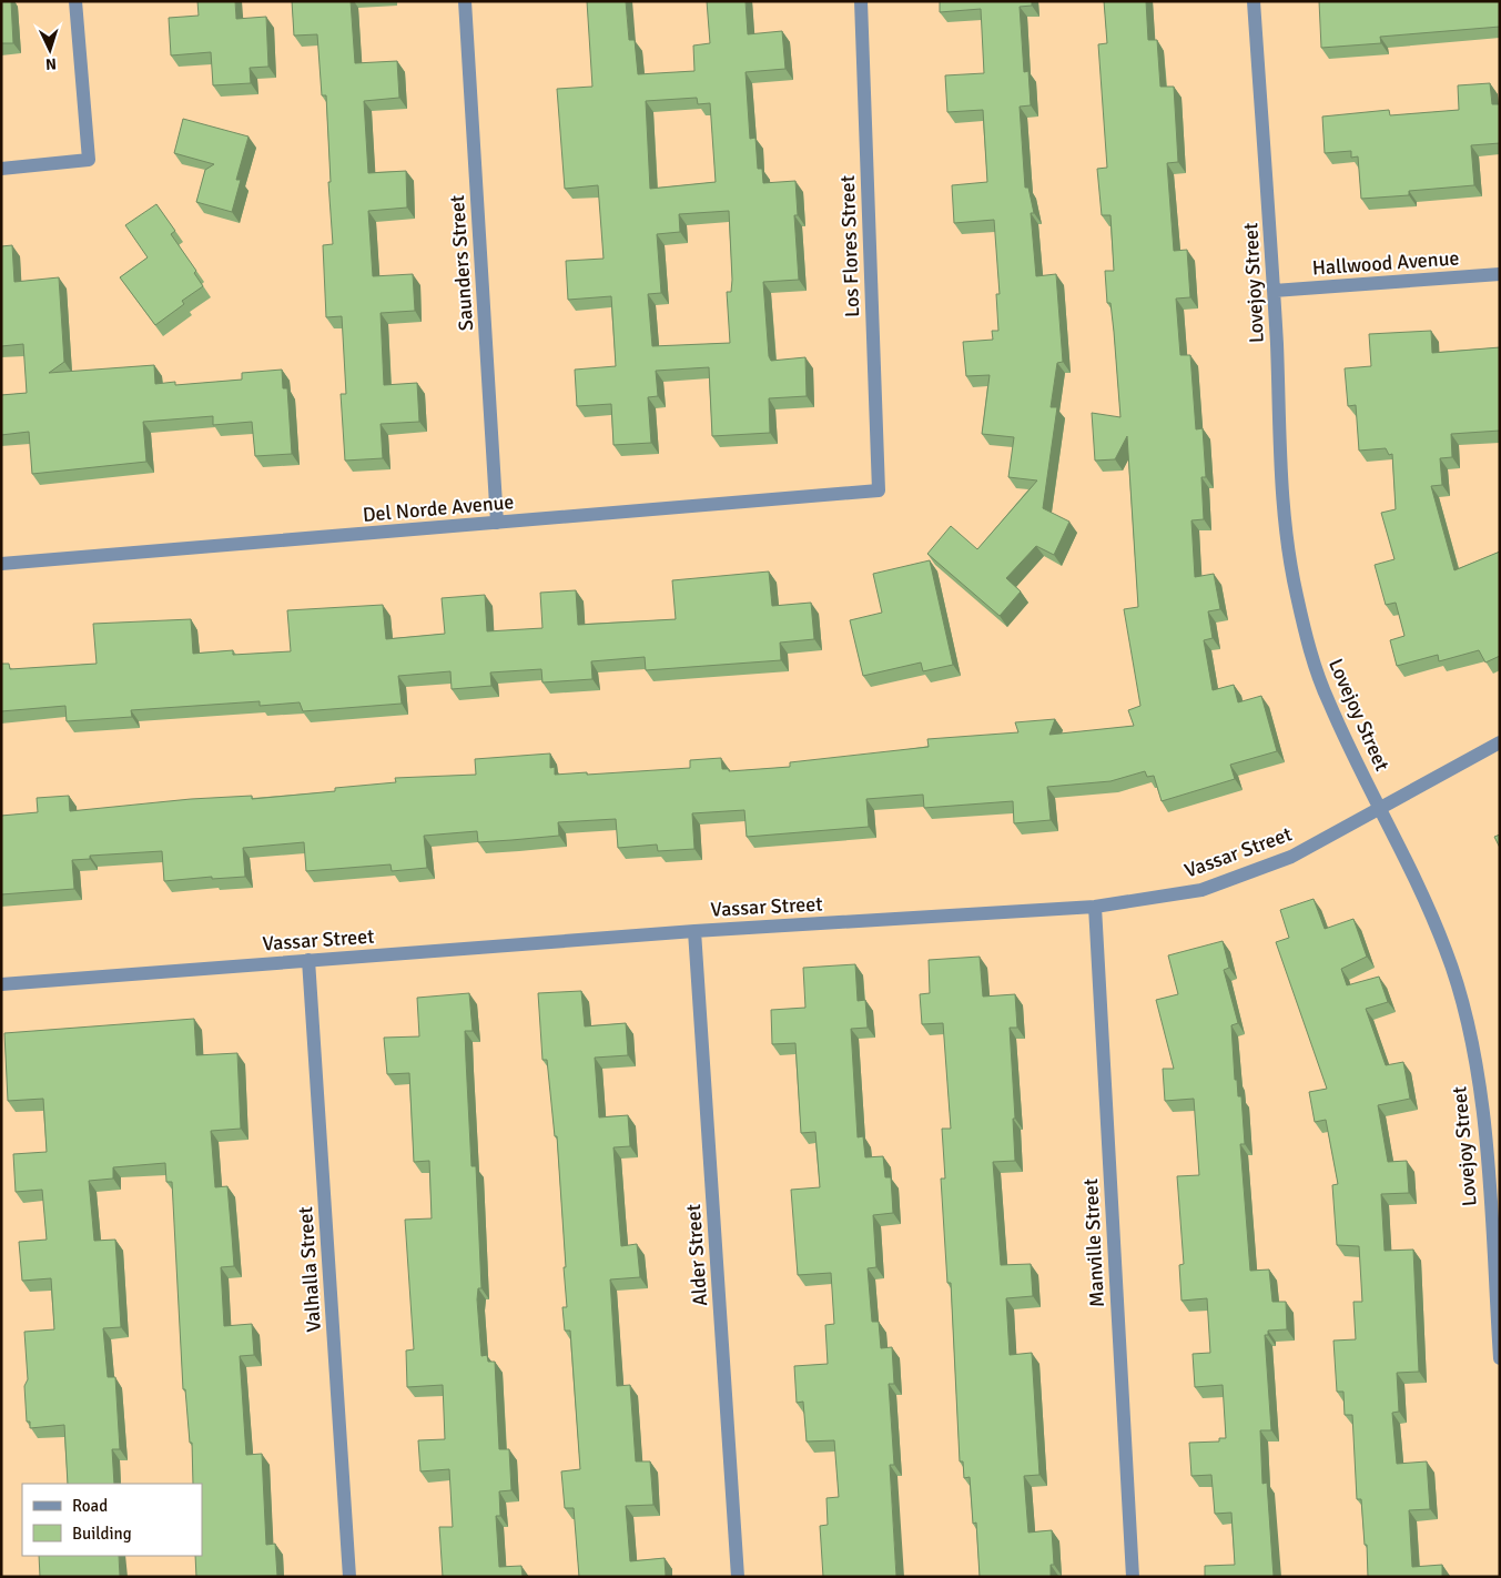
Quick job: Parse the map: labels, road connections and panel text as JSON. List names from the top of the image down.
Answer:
{
  "streets": {
    "street": [
      "Los Flores Street",
      "Saunders Street",
      "Hallwood Avenue",
      "Lovejoy Street",
      "Del Norde Avenue",
      "Vassar Street",
      "Manville Street",
      "Alder Street",
      "Valhalla Street"
    ]
  },
  "crossings": [
    ["Los Flores Street", "Del Norde Avenue"],
    ["Saunders Street", "Del Norde Avenue"],
    ["Hallwood Avenue", "Lovejoy Street"],
    ["Lovejoy Street", "Vassar Street"],
    ["Vassar Street", "Manville Street"],
    ["Vassar Street", "Alder Street"],
    ["Vassar Street", "Valhalla Street"]
  ],
  "legend": ["Road", "Building"],
  "north": "bottom"
}
